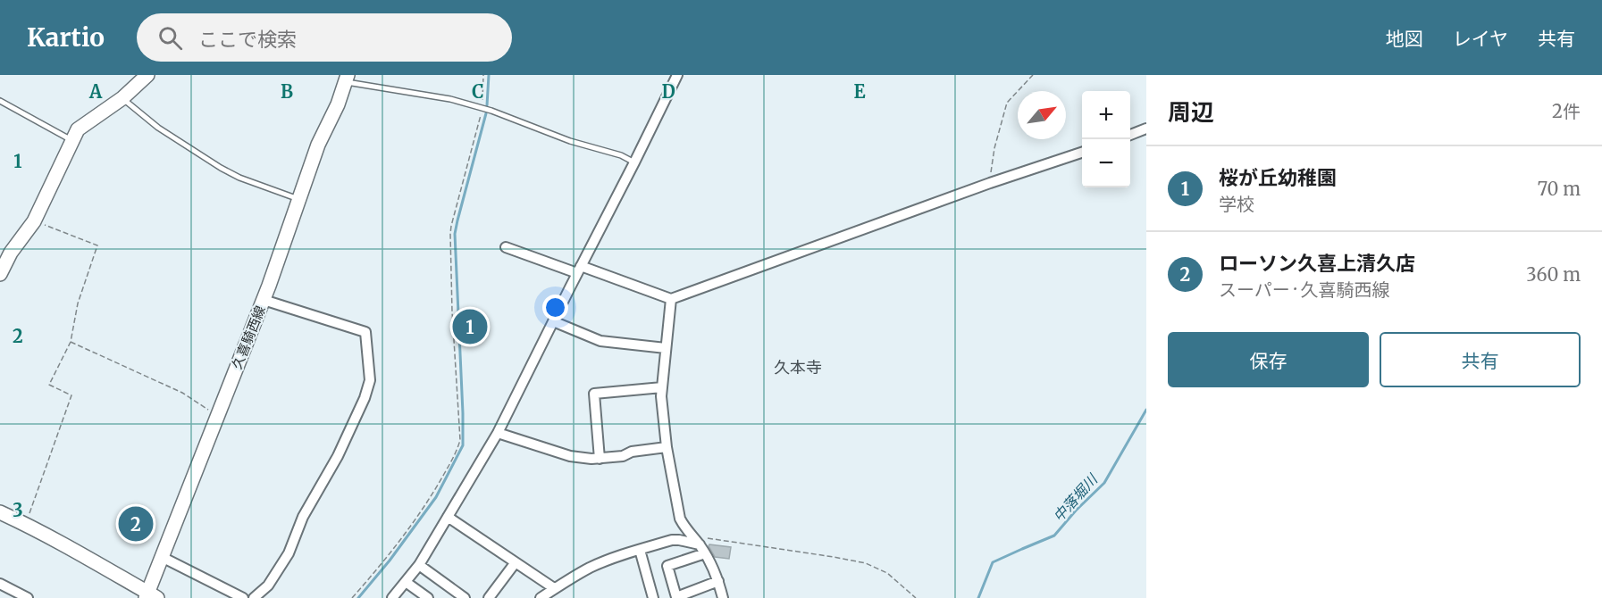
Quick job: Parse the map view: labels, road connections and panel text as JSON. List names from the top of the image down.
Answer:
{
  "streets": {
    "main road": ["久喜騎西線"]
  },
  "districts": ["久本寺"],
  "water": ["中落堀川"],
  "north": "top right",
  "page": {
    "header": "Kartio",
    "search": "ここで検索",
    "nav": ["地図", "レイヤ", "共有"],
    "heading": ["周辺", "2件"],
    "map_buttons": ["+", "−"],
    "list": [
      {
        "mark": "1",
        "name": "桜が丘幼稚園",
        "note": "学校",
        "value": "70 m"
      },
      {
        "mark": "2",
        "name": "ローソン久喜上清久店",
        "note": "スーパー · 久喜騎西線",
        "value": "360 m"
      }
    ],
    "pins": ["1", "2"],
    "buttons": ["保存", "共有"]
  },
  "grid": {
    "columns": [
      "A",
      "B",
      "C",
      "D",
      "E"
    ],
    "rows": ["1", "2", "3"]
  }
}
